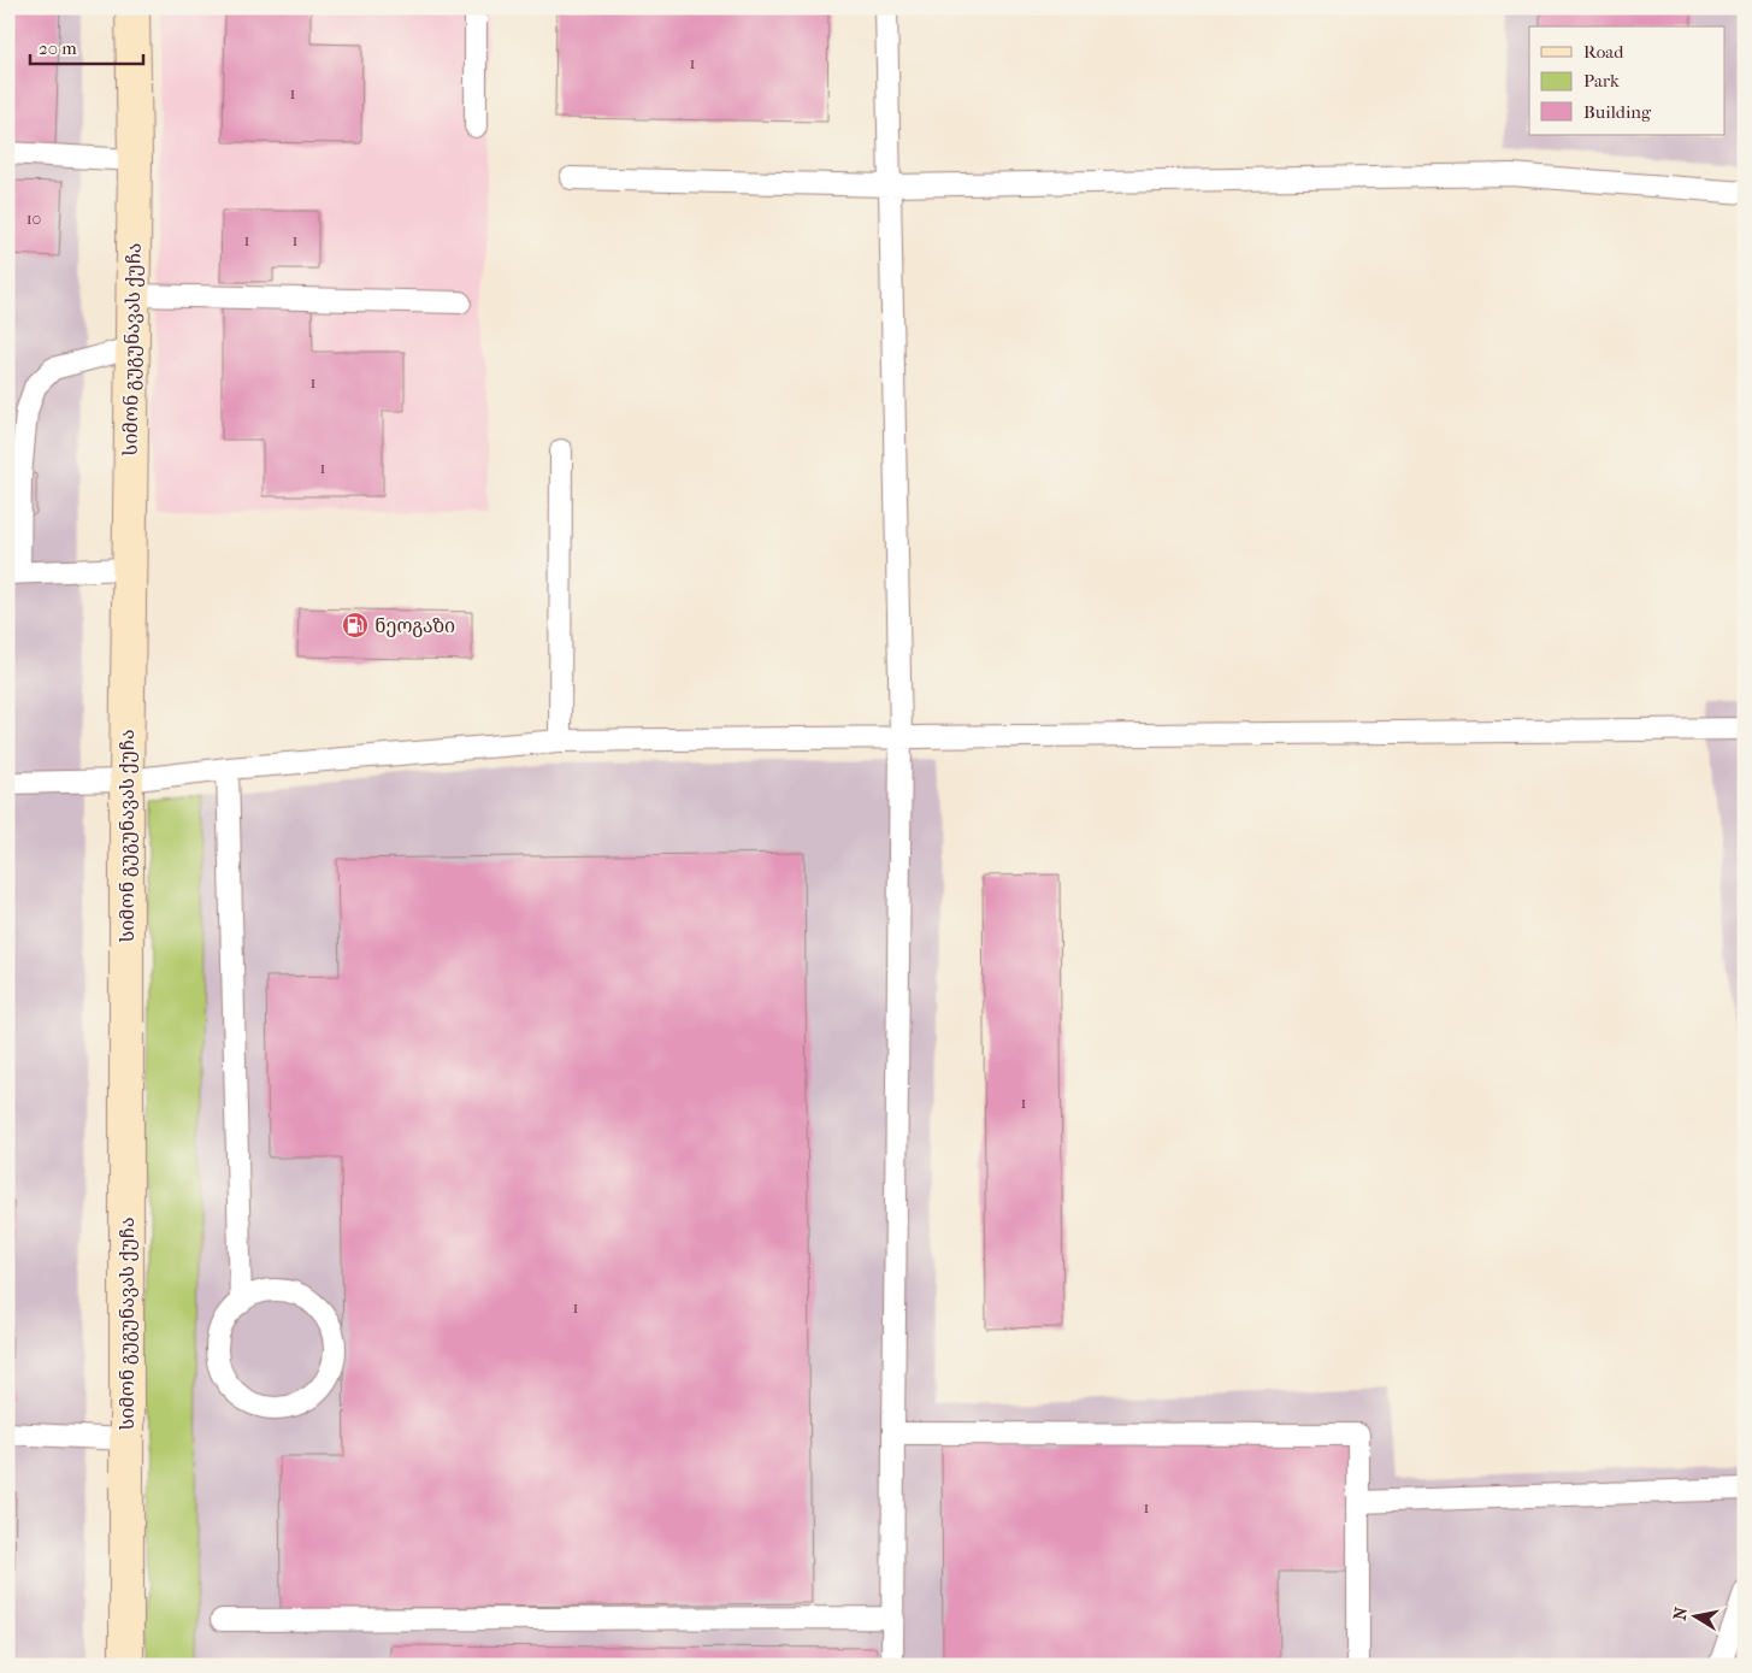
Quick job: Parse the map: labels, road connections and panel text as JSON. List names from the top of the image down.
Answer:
{
  "streets": {
    "main road": ["სიმონ გუგუნავას ქუჩა"]
  },
  "places": {
    "fuel station": ["ნეოგაზი"]
  },
  "house_numbers": [
    "1",
    "1",
    "10",
    "1",
    "1",
    "1",
    "1",
    "1",
    "1",
    "1"
  ],
  "legend": ["Road", "Park", "Building"],
  "scale_bar": "20 m",
  "north": "left"
}
